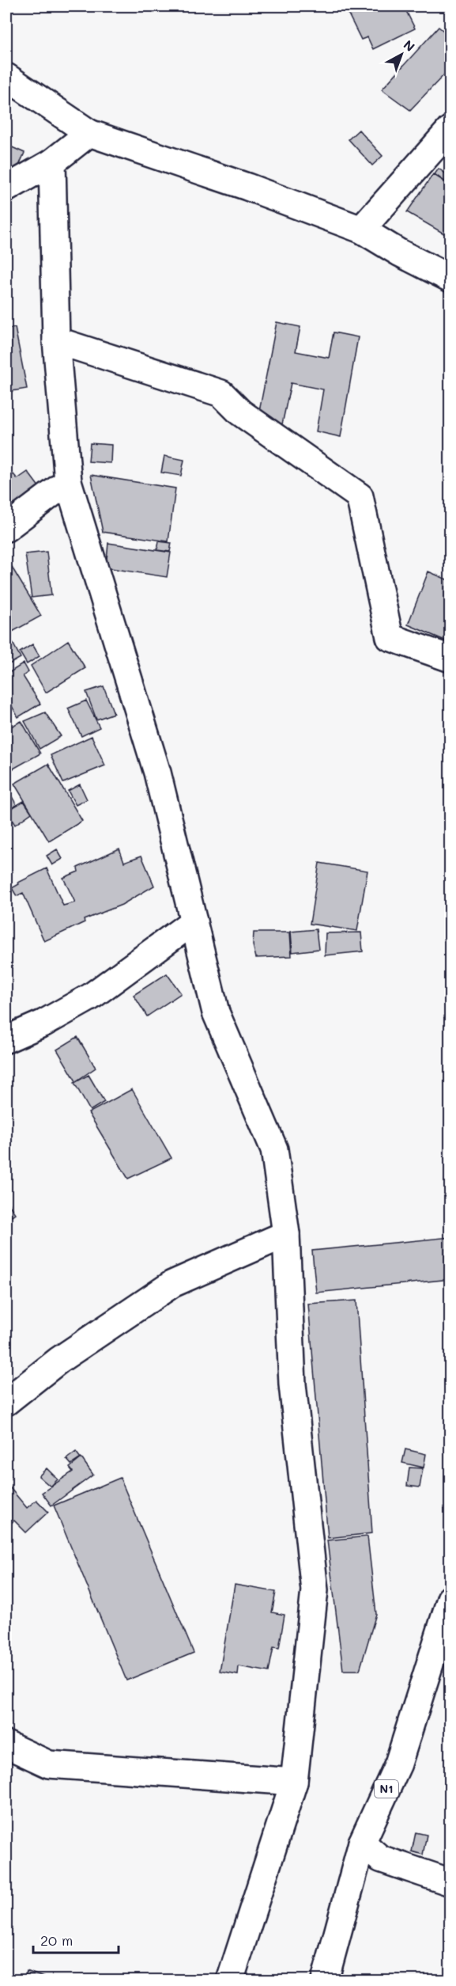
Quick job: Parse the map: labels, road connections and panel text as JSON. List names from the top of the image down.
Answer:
{
  "streets": {
    "main road": ["N1"]
  },
  "scale_bar": "20 m",
  "north": "top right"
}
